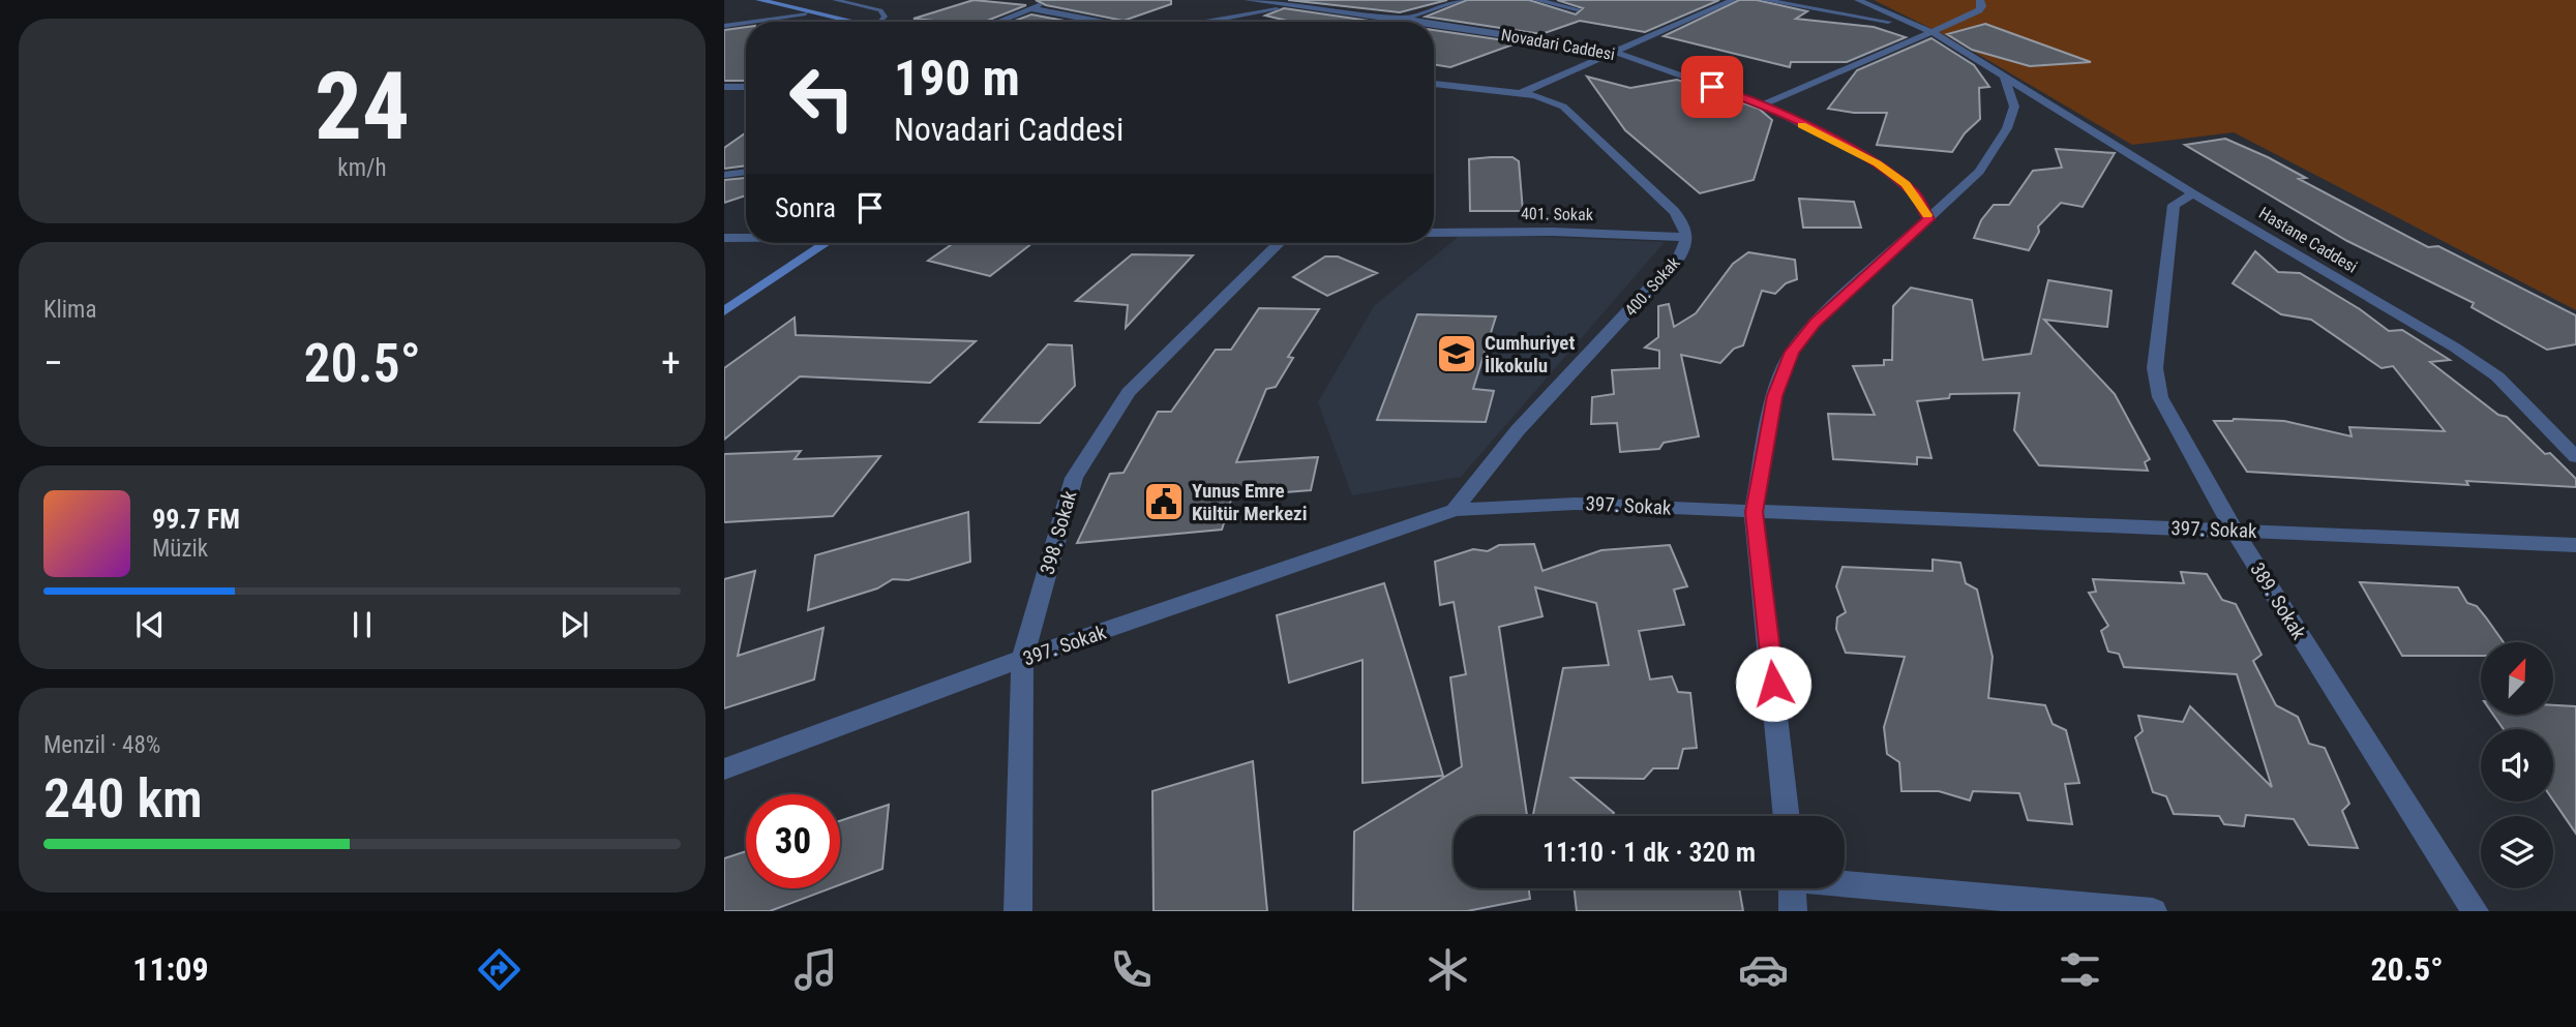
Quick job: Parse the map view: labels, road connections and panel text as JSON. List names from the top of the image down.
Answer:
{
  "streets": {
    "street": [
      "Novadari Caddesi",
      "401. Sokak",
      "Hastane Caddesi",
      "400. Sokak",
      "397. Sokak",
      "398. Sokak",
      "389. Sokak"
    ]
  },
  "crossings": [
    ["401. Sokak", "400. Sokak"],
    ["Hastane Caddesi", "389. Sokak"],
    ["400. Sokak", "397. Sokak"],
    ["397. Sokak", "398. Sokak"],
    ["397. Sokak", "389. Sokak"]
  ],
  "places": {
    "school or university": ["Cumhuriyet İlkokulu"],
    "public building": ["Yunus Emre Kültür Merkezi"]
  },
  "north": "top right",
  "page": {
    "tile": [
      ["24", "km/h"],
      "Klima",
      ["Menzil · 48%", "240 km"]
    ],
    "turn": ["190 m", "Novadari Caddesi"],
    "then": "Sonra",
    "heat": ["−", "20.5°", "+"],
    "song": ["99.7 FM", "Müzik"],
    "limit": "30",
    "trip": "11:10 · 1 dk · 320 m",
    "tabs": ["11:09", "20.5°"]
  }
}
